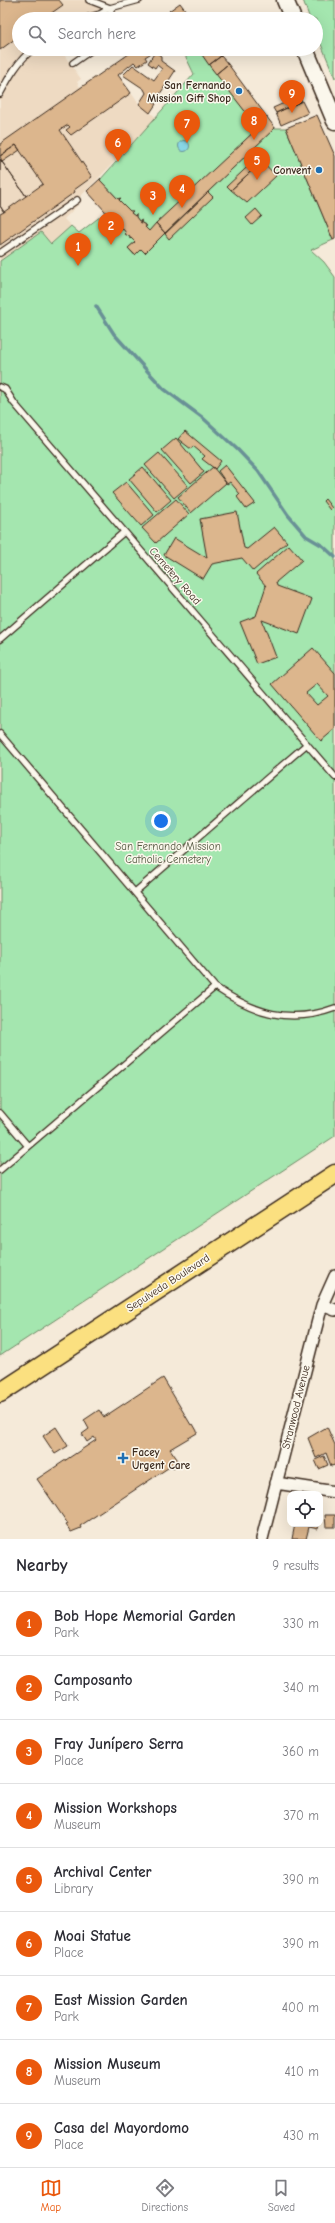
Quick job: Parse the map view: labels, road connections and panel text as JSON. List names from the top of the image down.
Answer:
{
  "streets": {
    "main road": ["Sepulveda Boulevard"],
    "street": ["Stranwood Avenue"],
    "lane": ["Cemetery Road"]
  },
  "parks": ["San Fernando Mission Catholic Cemetery"],
  "places": {
    "other": ["San Fernando Mission Gift Shop", "Convent"],
    "health": ["Facey Urgent Care"]
  },
  "page": {
    "search": "Search here",
    "pins": [
      "9",
      "8",
      "7",
      "6",
      "5",
      "4",
      "3",
      "2",
      "1"
    ],
    "heading": ["Nearby", "9 results"],
    "list": [
      {
        "mark": "1",
        "name": "Bob Hope Memorial Garden",
        "note": "Park",
        "value": "330 m"
      },
      {
        "mark": "2",
        "name": "Camposanto",
        "note": "Park",
        "value": "340 m"
      },
      {
        "mark": "3",
        "name": "Fray Junípero Serra",
        "note": "Place",
        "value": "360 m"
      },
      {
        "mark": "4",
        "name": "Mission Workshops",
        "note": "Museum",
        "value": "370 m"
      },
      {
        "mark": "5",
        "name": "Archival Center",
        "note": "Library",
        "value": "390 m"
      },
      {
        "mark": "6",
        "name": "Moai Statue",
        "note": "Place",
        "value": "390 m"
      },
      {
        "mark": "7",
        "name": "East Mission Garden",
        "note": "Park",
        "value": "400 m"
      },
      {
        "mark": "8",
        "name": "Mission Museum",
        "note": "Museum",
        "value": "410 m"
      },
      {
        "mark": "9",
        "name": "Casa del Mayordomo",
        "note": "Place",
        "value": "430 m"
      }
    ],
    "nav": ["Map", "Directions", "Saved"]
  }
}
